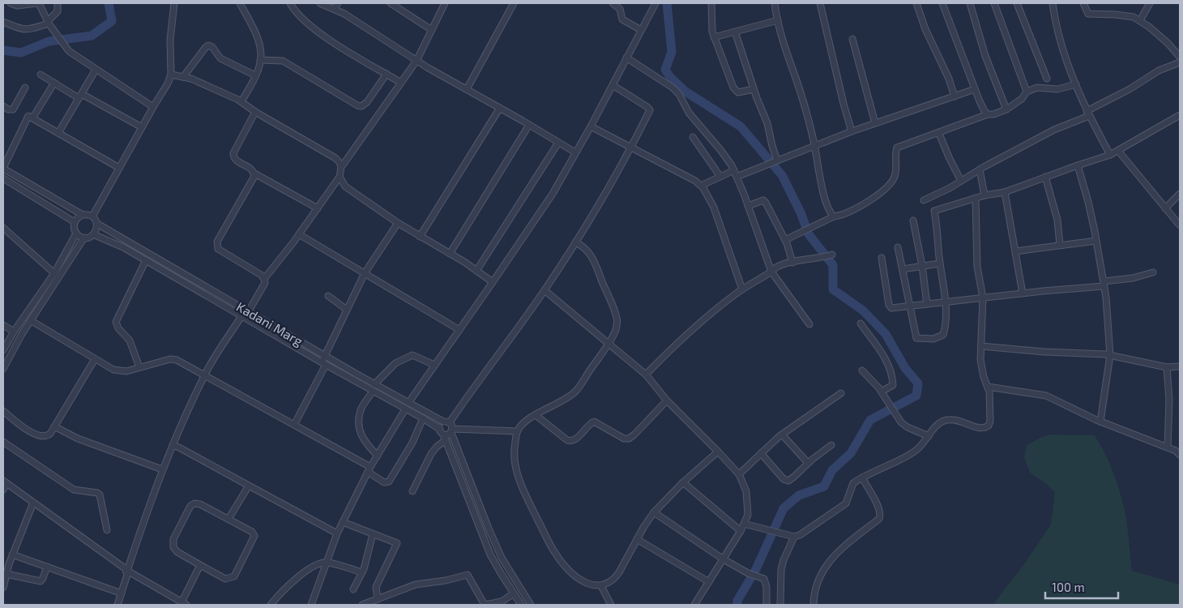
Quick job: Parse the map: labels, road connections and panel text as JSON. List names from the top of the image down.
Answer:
{
  "streets": {
    "street": ["Kadani Marg"]
  },
  "scale_bar": "100 m"
}
